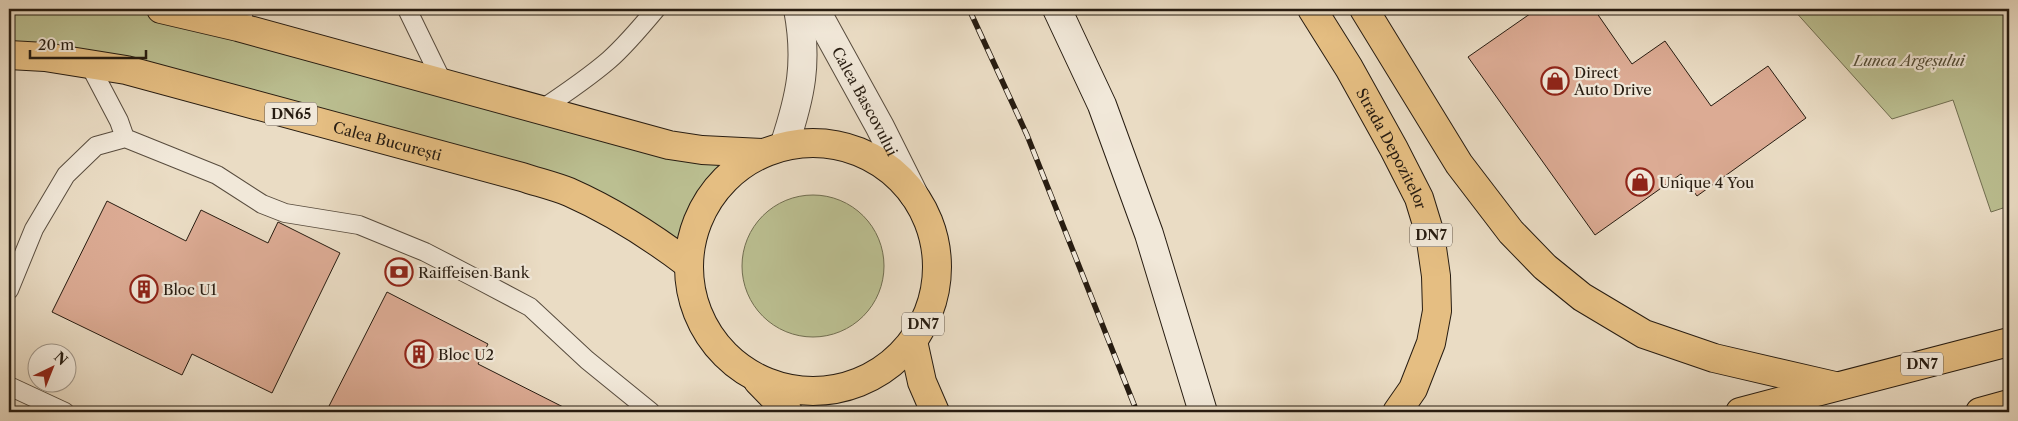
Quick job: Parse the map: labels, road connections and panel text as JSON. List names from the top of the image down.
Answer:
{
  "streets": {
    "main road": [
      "Calea Bascovului",
      "DN65",
      "Calea București",
      "Strada Depozitelor",
      "DN7"
    ]
  },
  "crossings": [
    ["Calea Bascovului", "DN7"],
    ["Calea București", "DN7"]
  ],
  "parks": ["Lunca Argeșului"],
  "places": {
    "shop": ["Direct Auto Drive", "Unique 4 You"],
    "bank": ["Raiffeisen Bank"],
    "building": ["Bloc U1", "Bloc U2"]
  },
  "scale_bar": "20 m",
  "north": "top right"
}
